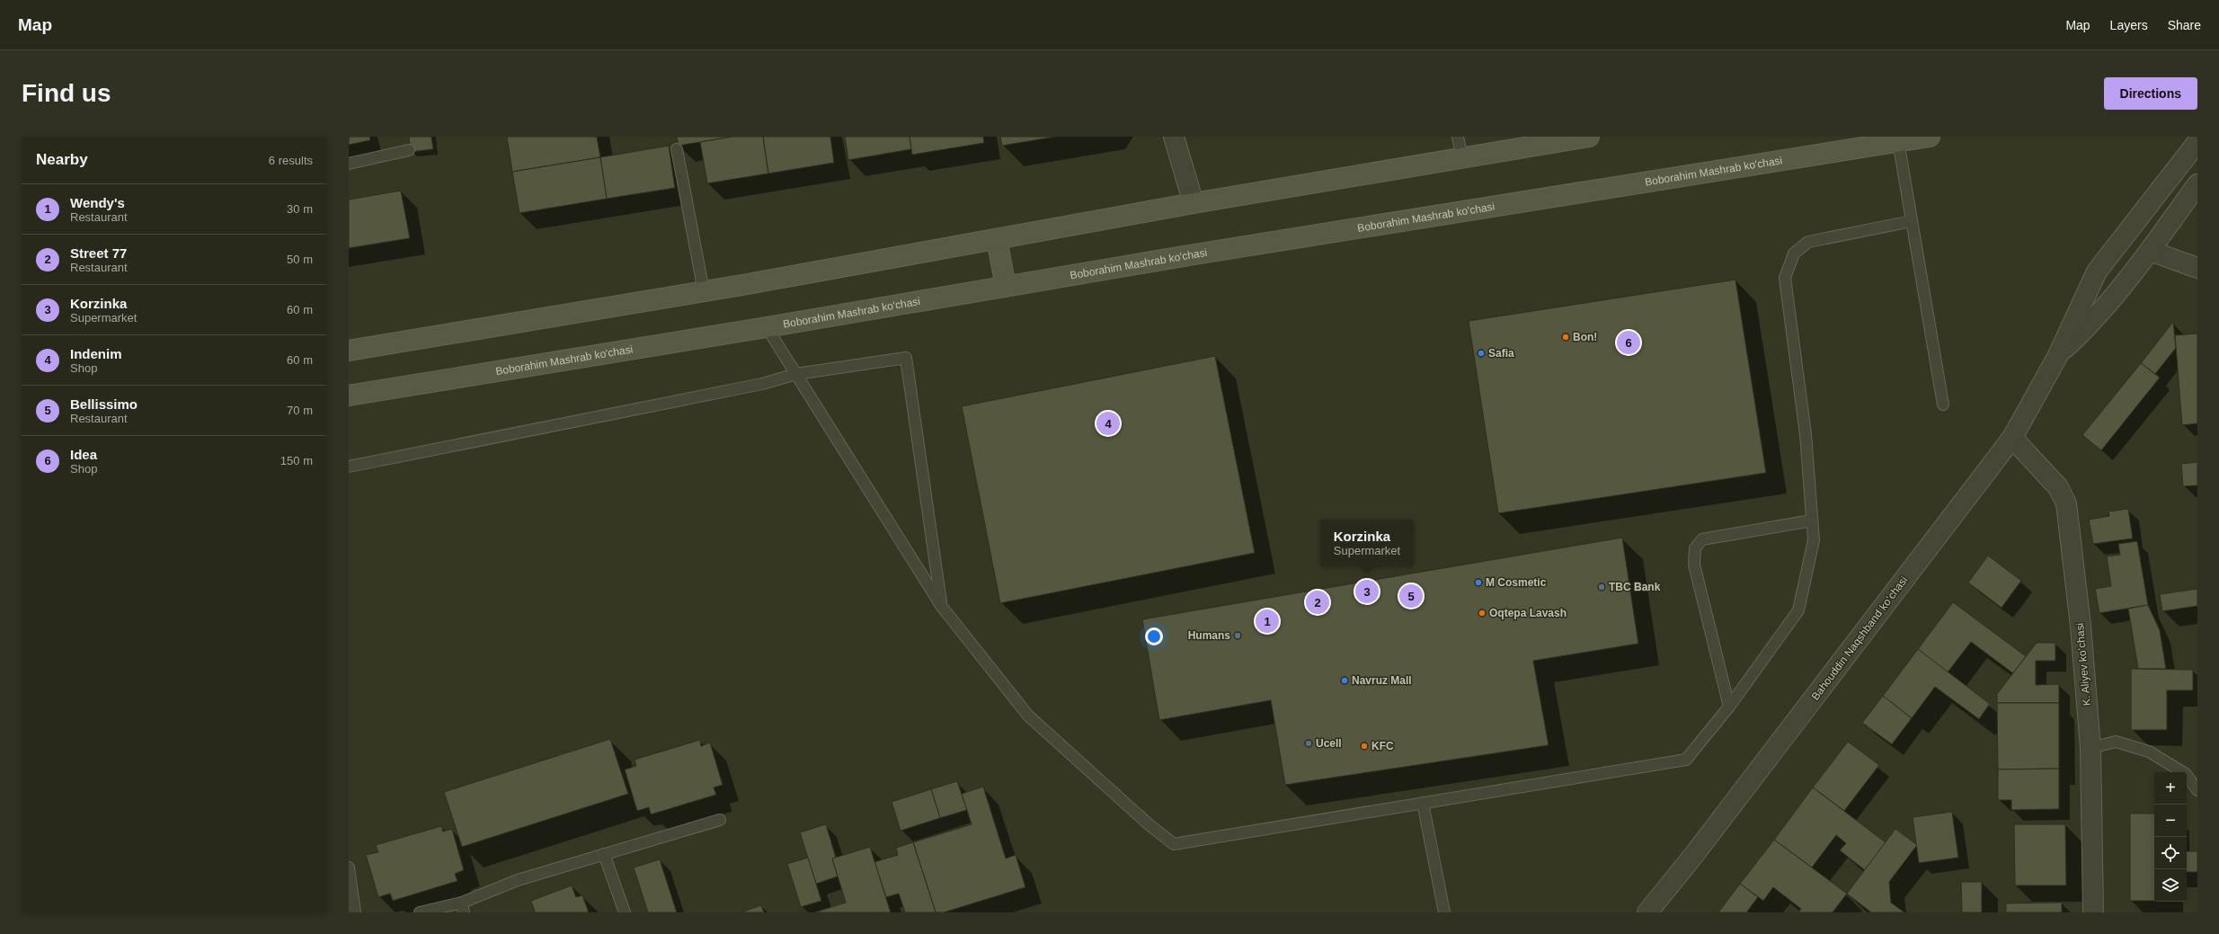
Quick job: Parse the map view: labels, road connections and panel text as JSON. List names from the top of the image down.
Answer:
{
  "streets": {
    "main road": ["Boborahim Mashrab ko'chasi"],
    "street": ["Bahouddin Naqshband koʻchasi", "K. Aliyev koʻchasi"]
  },
  "crossings": [
    ["Bahouddin Naqshband koʻchasi", "K. Aliyev koʻchasi"]
  ],
  "places": [
    "Bon!",
    "Safia",
    "M Cosmetic",
    "TBC Bank",
    "Oqtepa Lavash",
    "Humans",
    "Navruz Mall",
    "Ucell",
    "KFC"
  ],
  "page": {
    "header": "Map",
    "nav": ["Map", "Layers", "Share"],
    "buttons": "Directions",
    "title": "Find us",
    "heading": ["Nearby", "6 results"],
    "list": [
      {
        "mark": "1",
        "name": "Wendy's",
        "note": "Restaurant",
        "value": "30 m"
      },
      {
        "mark": "2",
        "name": "Street 77",
        "note": "Restaurant",
        "value": "50 m"
      },
      {
        "mark": "3",
        "name": "Korzinka",
        "note": "Supermarket",
        "value": "60 m"
      },
      {
        "mark": "4",
        "name": "Indenim",
        "note": "Shop",
        "value": "60 m"
      },
      {
        "mark": "5",
        "name": "Bellissimo",
        "note": "Restaurant",
        "value": "70 m"
      },
      {
        "mark": "6",
        "name": "Idea",
        "note": "Shop",
        "value": "150 m"
      }
    ],
    "pins": [
      "6",
      "4",
      "3",
      "5",
      "2",
      "1"
    ],
    "popup": ["Korzinka", "Supermarket"],
    "map_buttons": ["+", "−"]
  }
}
